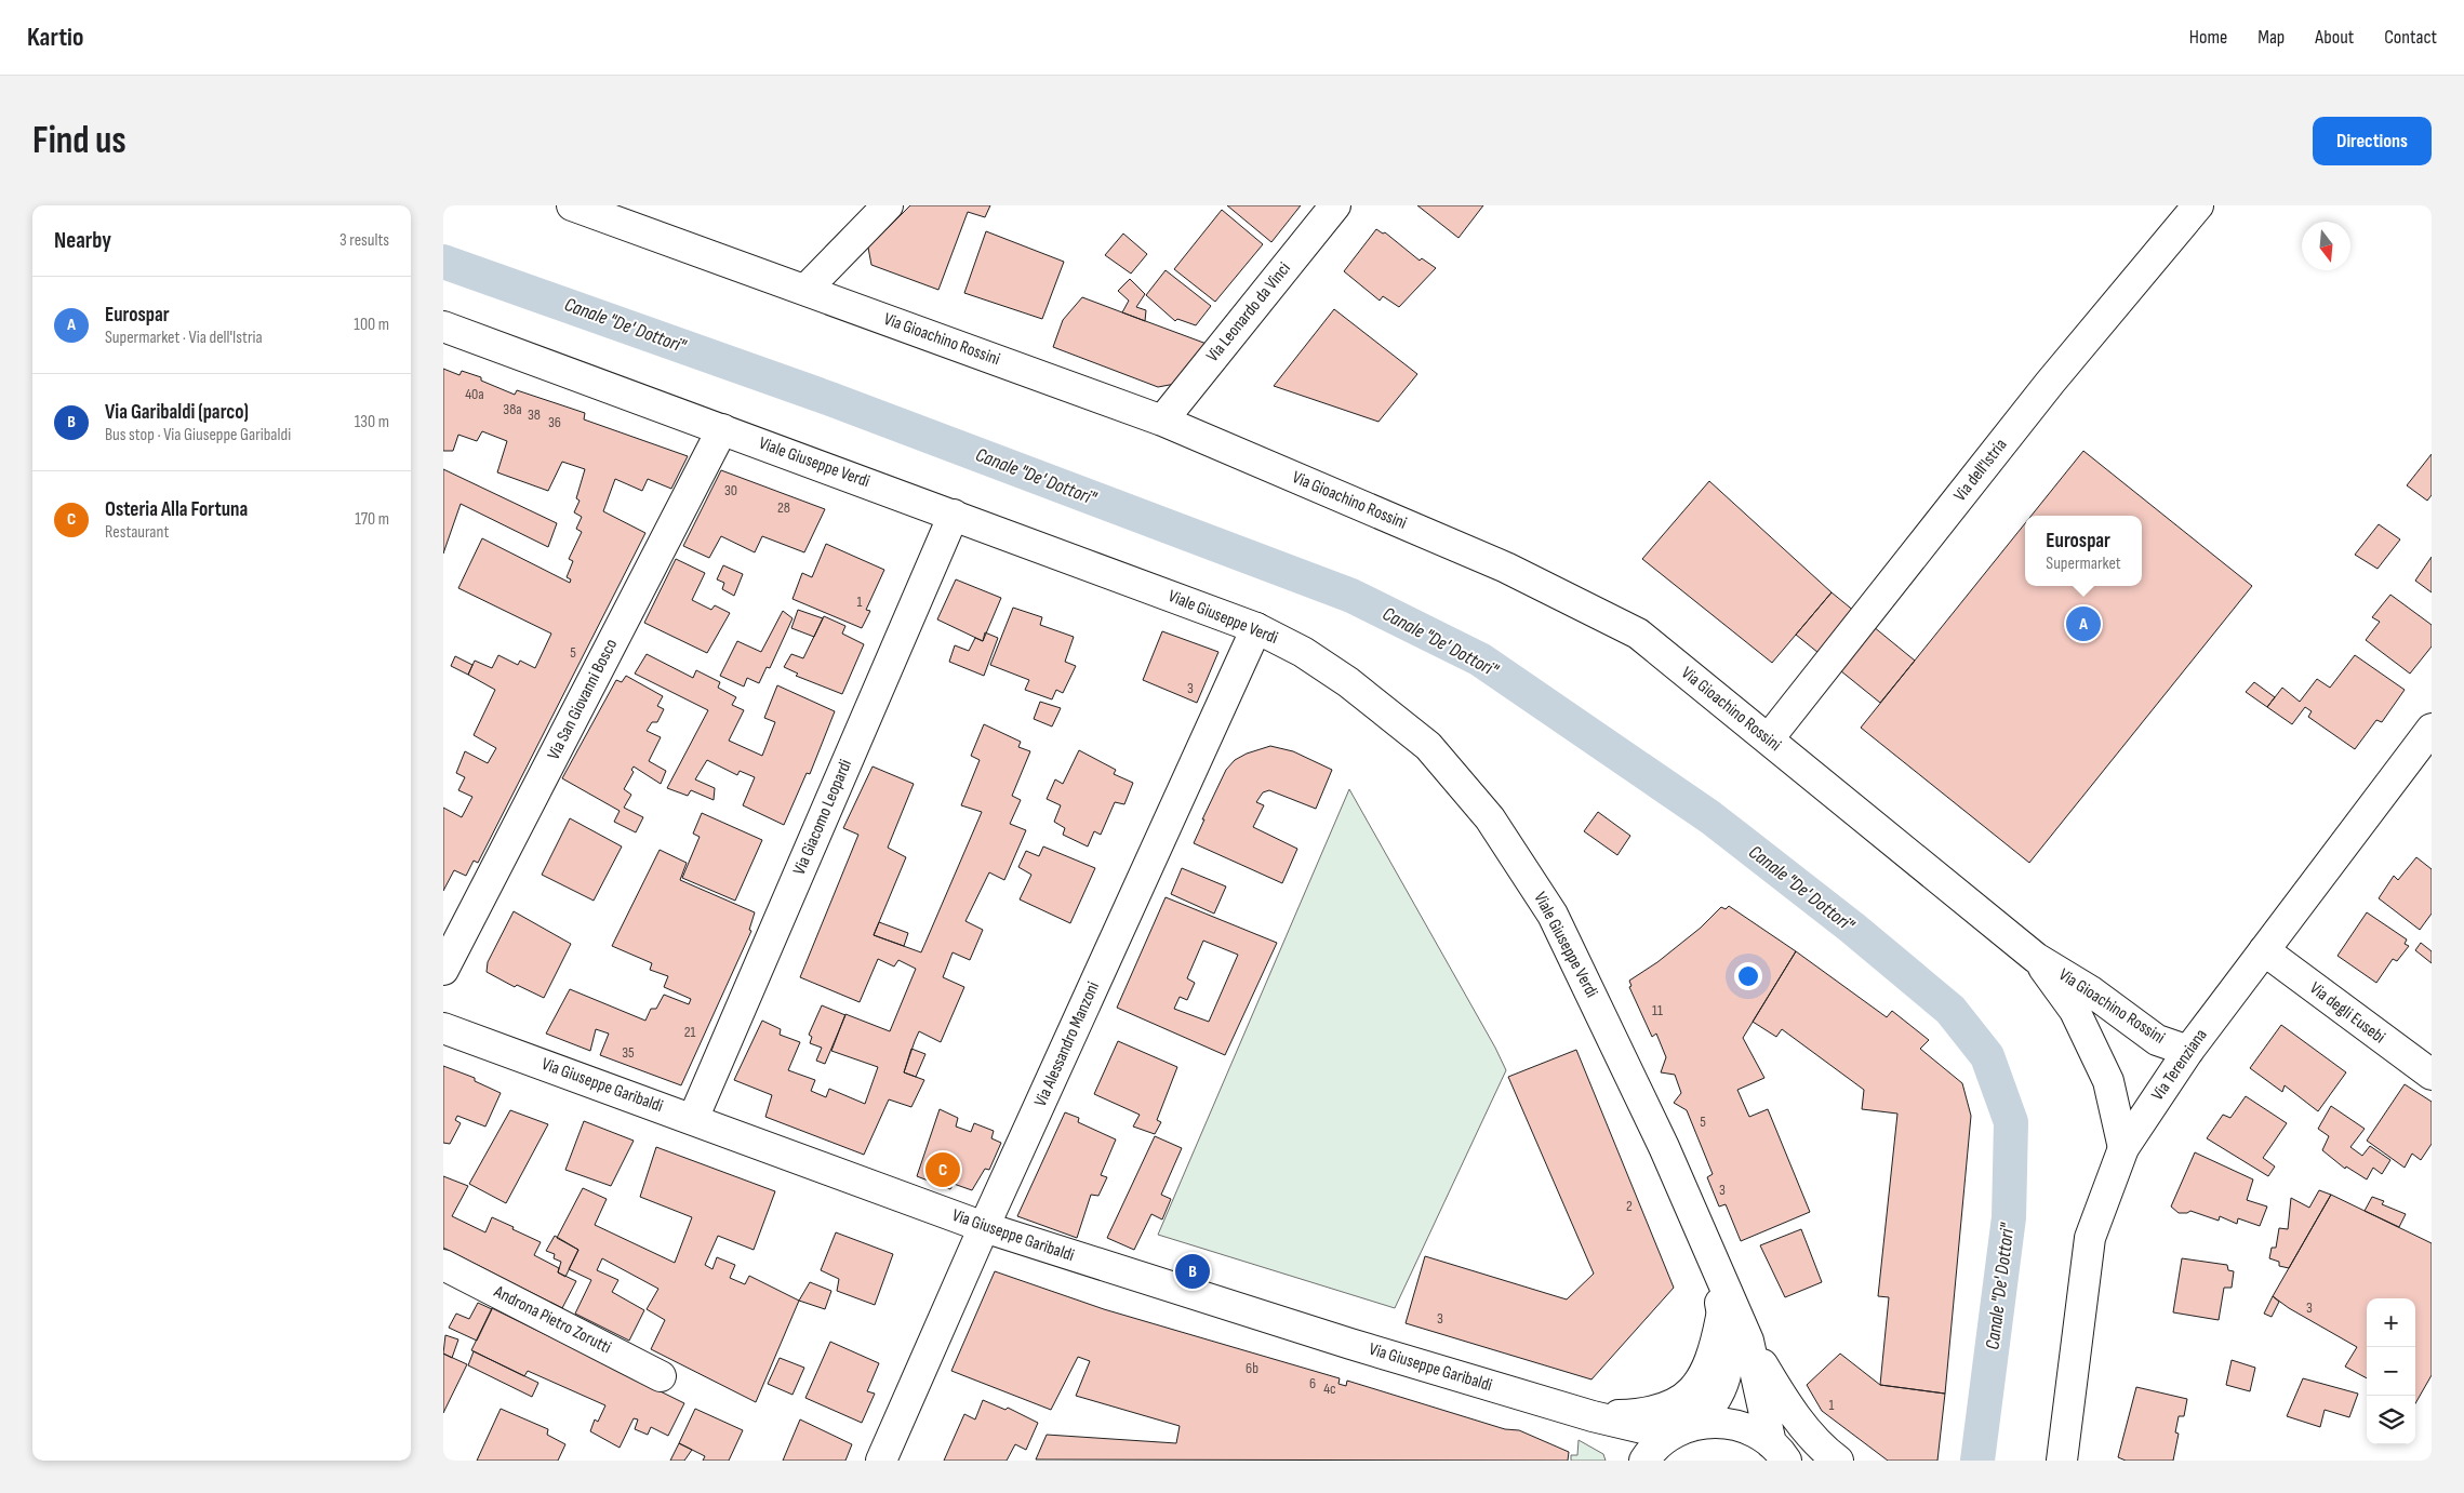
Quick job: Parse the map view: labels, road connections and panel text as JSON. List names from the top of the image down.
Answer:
{
  "streets": {
    "street": [
      "Via Leonardo da Vinci",
      "Via Gioachino Rossini",
      "Viale Giuseppe Verdi",
      "Via dell'Istria",
      "Via San Giovanni Bosco",
      "Via Giacomo Leopardi",
      "Via degli Eusebi",
      "Via Alessandro Manzoni",
      "Via Terenziana",
      "Via Giuseppe Garibaldi",
      "Androna Pietro Zorutti"
    ]
  },
  "crossings": [
    ["Via Leonardo da Vinci", "Via Gioachino Rossini"],
    ["Via Gioachino Rossini", "Via dell'Istria"],
    ["Via Gioachino Rossini", "Via Terenziana"],
    ["Viale Giuseppe Verdi", "Via San Giovanni Bosco"],
    ["Viale Giuseppe Verdi", "Via Giacomo Leopardi"],
    ["Viale Giuseppe Verdi", "Via Alessandro Manzoni"],
    ["Via Giacomo Leopardi", "Via Giuseppe Garibaldi"],
    ["Via degli Eusebi", "Via Terenziana"],
    ["Via Alessandro Manzoni", "Via Giuseppe Garibaldi"]
  ],
  "water": ["Canale \"De' Dottori\""],
  "house_numbers": [
    "40a",
    "38a",
    "38",
    "36",
    "30",
    "28",
    "1",
    "5",
    "3",
    "11",
    "21",
    "35",
    "5",
    "3",
    "2",
    "3",
    "3",
    "6b",
    "6",
    "4c",
    "1"
  ],
  "north": "bottom",
  "page": {
    "header": "Kartio",
    "nav": [
      "Home",
      "Map",
      "About",
      "Contact"
    ],
    "buttons": "Directions",
    "title": "Find us",
    "heading": ["Nearby", "3 results"],
    "list": [
      {
        "mark": "A",
        "name": "Eurospar",
        "note": "Supermarket · Via dell'Istria",
        "value": "100 m"
      },
      {
        "mark": "B",
        "name": "Via Garibaldi (parco)",
        "note": "Bus stop · Via Giuseppe Garibaldi",
        "value": "130 m"
      },
      {
        "mark": "C",
        "name": "Osteria Alla Fortuna",
        "note": "Restaurant",
        "value": "170 m"
      }
    ],
    "popup": ["Eurospar", "Supermarket"],
    "pins": ["A", "C", "B"],
    "map_buttons": ["+", "−"]
  }
}
